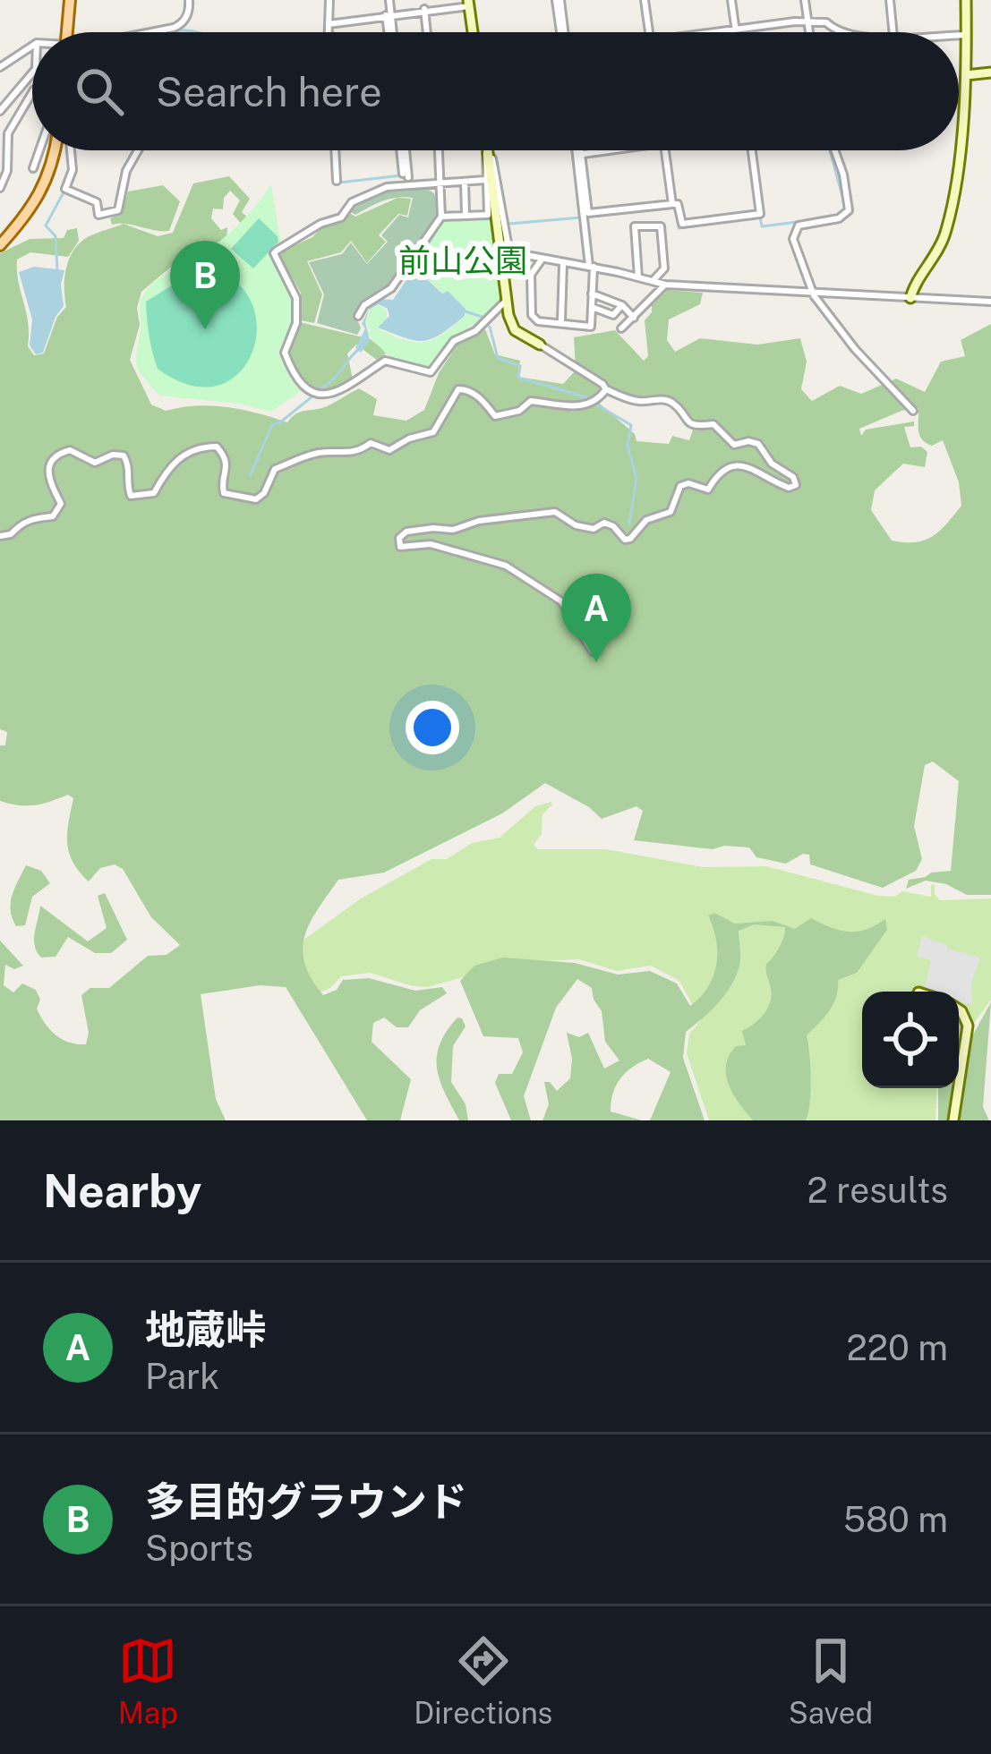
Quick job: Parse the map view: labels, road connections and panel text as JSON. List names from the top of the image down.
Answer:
{
  "parks": ["前山公園"],
  "page": {
    "search": "Search here",
    "pins": ["B", "A"],
    "heading": ["Nearby", "2 results"],
    "list": [
      {
        "mark": "A",
        "name": "地蔵峠",
        "note": "Park",
        "value": "220 m"
      },
      {
        "mark": "B",
        "name": "多目的グラウンド",
        "note": "Sports",
        "value": "580 m"
      }
    ],
    "nav": ["Map", "Directions", "Saved"]
  }
}
